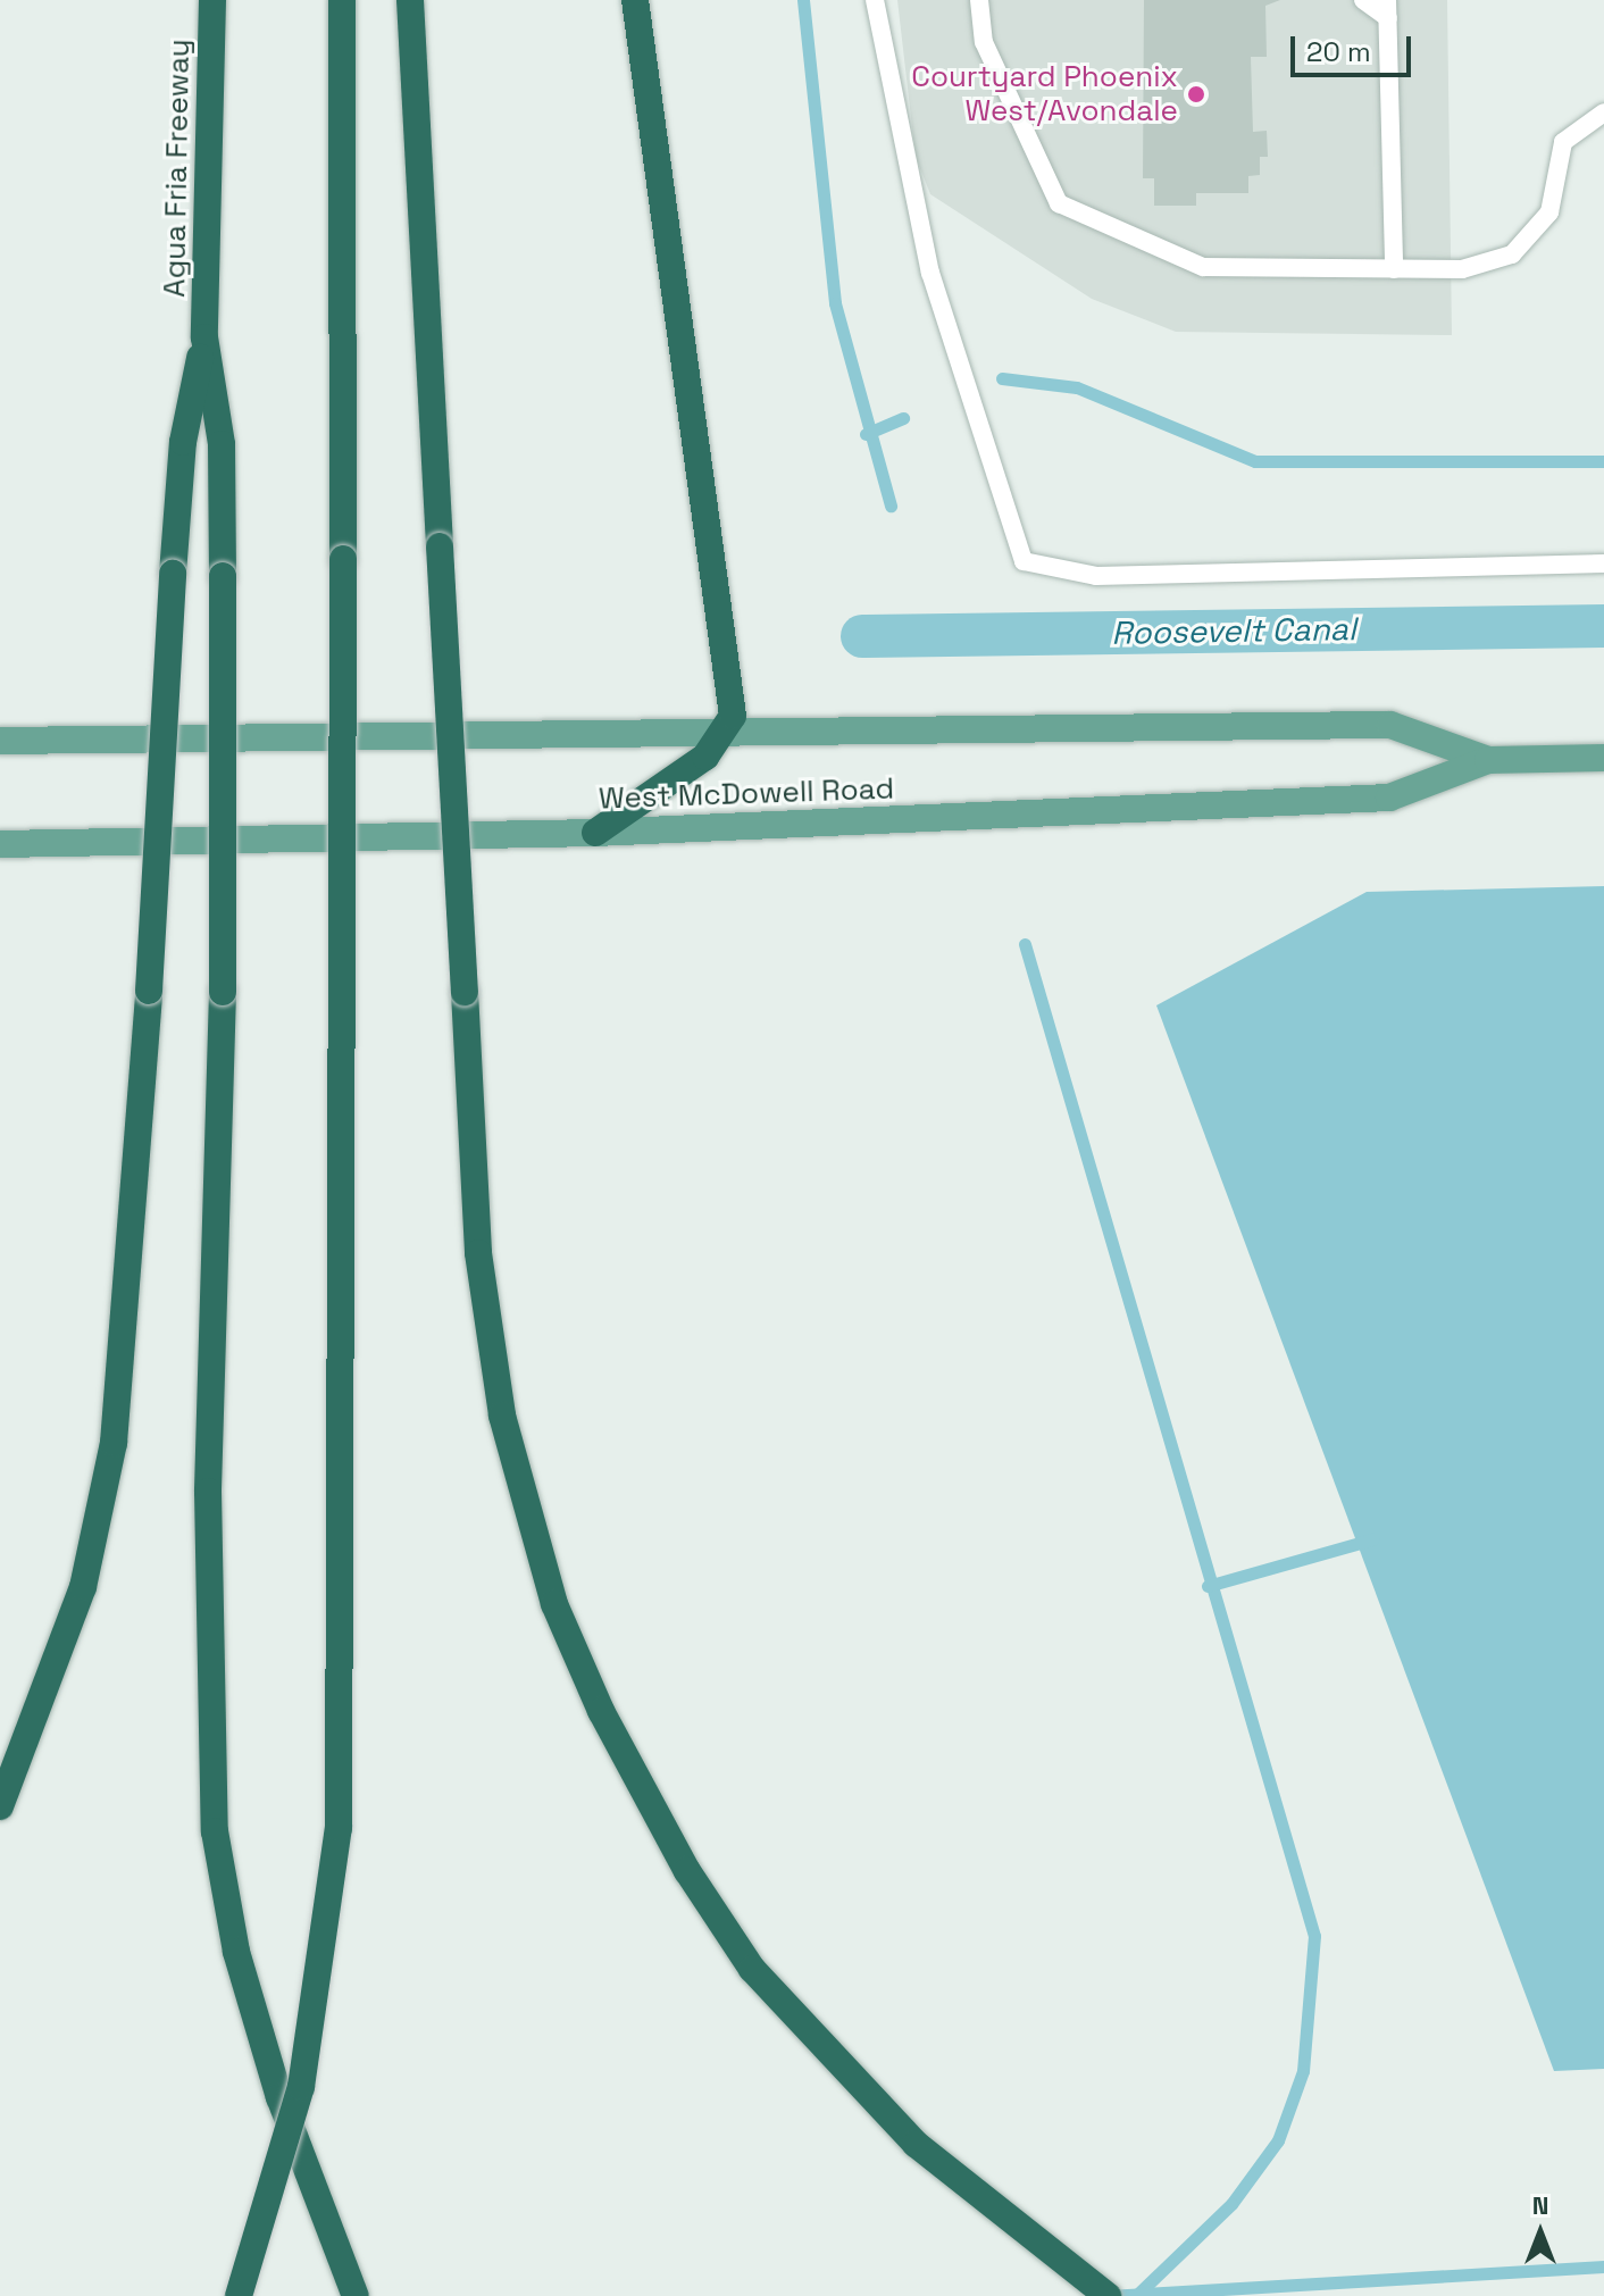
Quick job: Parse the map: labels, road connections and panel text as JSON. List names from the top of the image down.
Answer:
{
  "streets": {
    "highway": ["Agua Fria Freeway"],
    "main road": ["West McDowell Road"]
  },
  "water": ["Roosevelt Canal"],
  "places": ["Courtyard Phoenix West/Avondale"],
  "scale_bar": "20 m",
  "north": "top"
}
